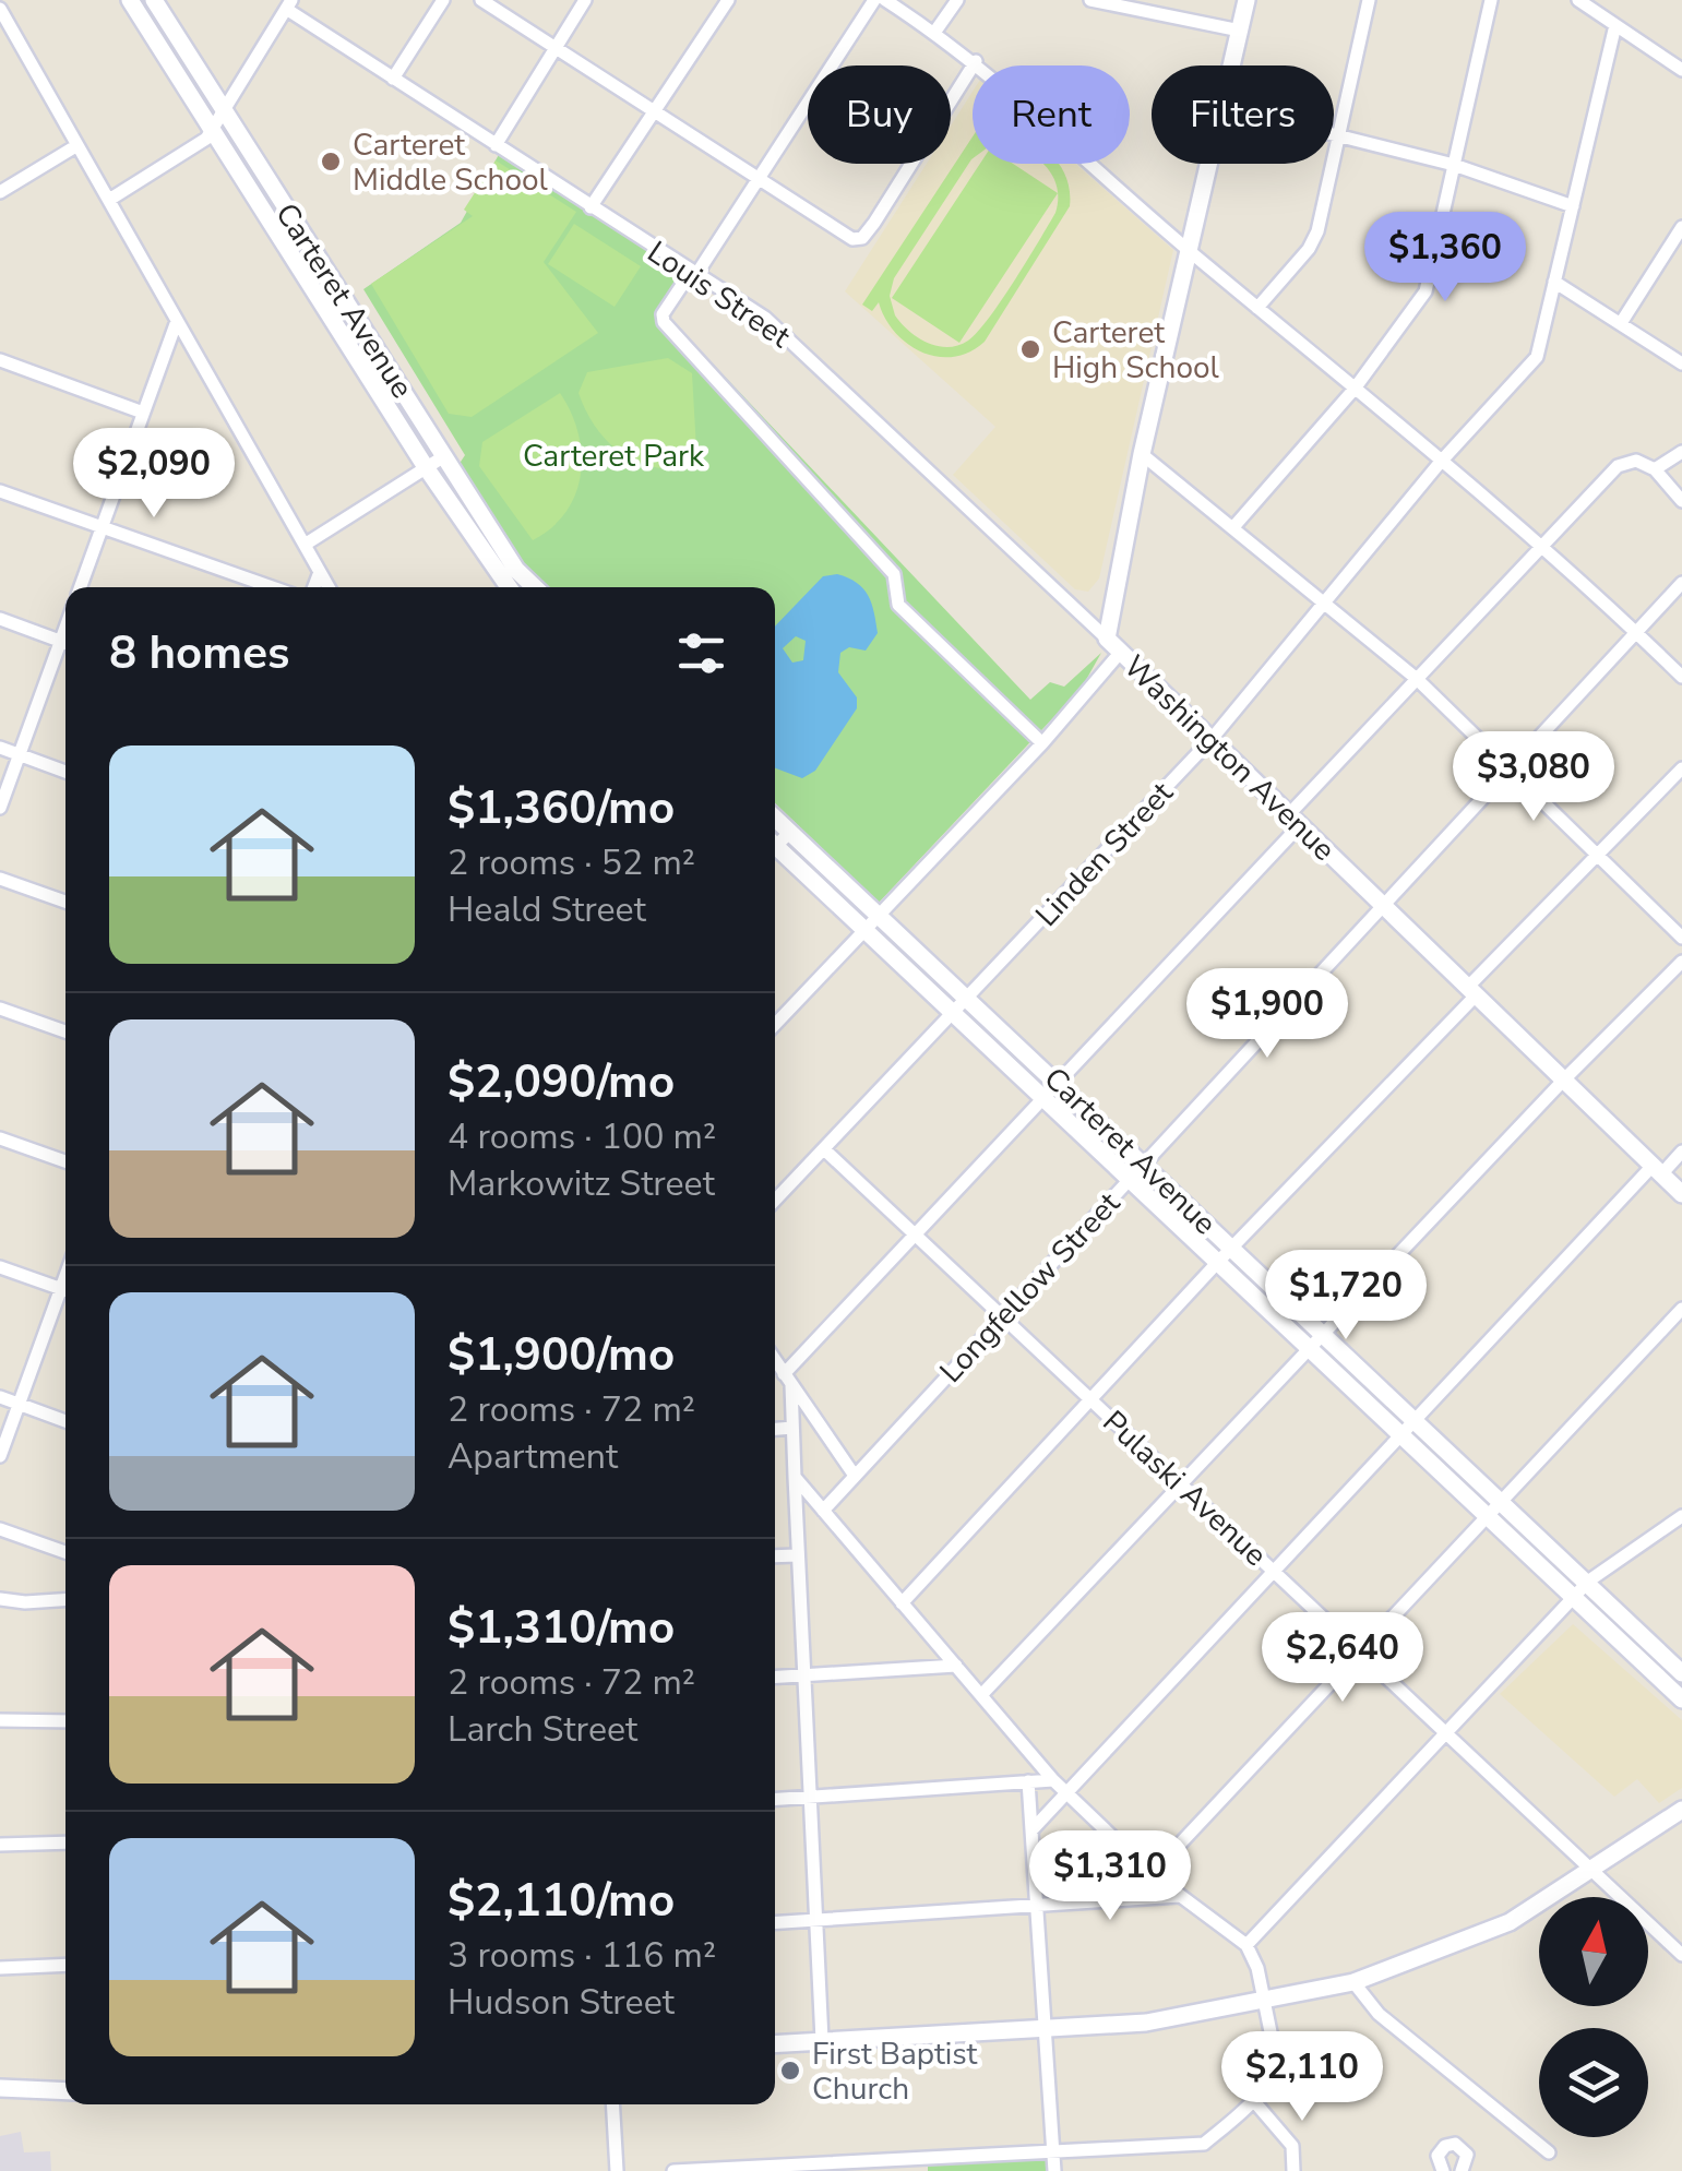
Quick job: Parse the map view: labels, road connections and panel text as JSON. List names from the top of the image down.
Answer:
{
  "streets": {
    "street": [
      "Louis Street",
      "Carteret Avenue",
      "Washington Avenue",
      "Linden Street",
      "Longfellow Street",
      "Pulaski Avenue"
    ]
  },
  "crossings": [
    ["Louis Street", "Washington Avenue"],
    ["Carteret Avenue", "Linden Street"],
    ["Carteret Avenue", "Longfellow Street"],
    ["Washington Avenue", "Linden Street"],
    ["Washington Avenue", "Longfellow Street"],
    ["Linden Street", "Pulaski Avenue"],
    ["Longfellow Street", "Pulaski Avenue"]
  ],
  "parks": ["Carteret Park"],
  "places": ["Carteret Middle School", "Carteret High School", "First Baptist Church"],
  "north": "top",
  "page": {
    "chip": ["Buy", "Rent", "Filters"],
    "price": [
      "$1,360",
      "$2,090",
      "$3,080",
      "$1,900",
      "$1,720",
      "$2,640",
      "$1,310",
      "$2,110"
    ],
    "heading": "8 homes",
    "list": [
      {
        "name": "$1,360/mo",
        "note": "2 rooms · 52 m² · Heald Street"
      },
      {
        "name": "$2,090/mo",
        "note": "4 rooms · 100 m² · Markowitz Street"
      },
      {
        "name": "$1,900/mo",
        "note": "2 rooms · 72 m² · Apartment"
      },
      {
        "name": "$1,310/mo",
        "note": "2 rooms · 72 m² · Larch Street"
      },
      {
        "name": "$2,110/mo",
        "note": "3 rooms · 116 m² · Hudson Street"
      }
    ]
  }
}
